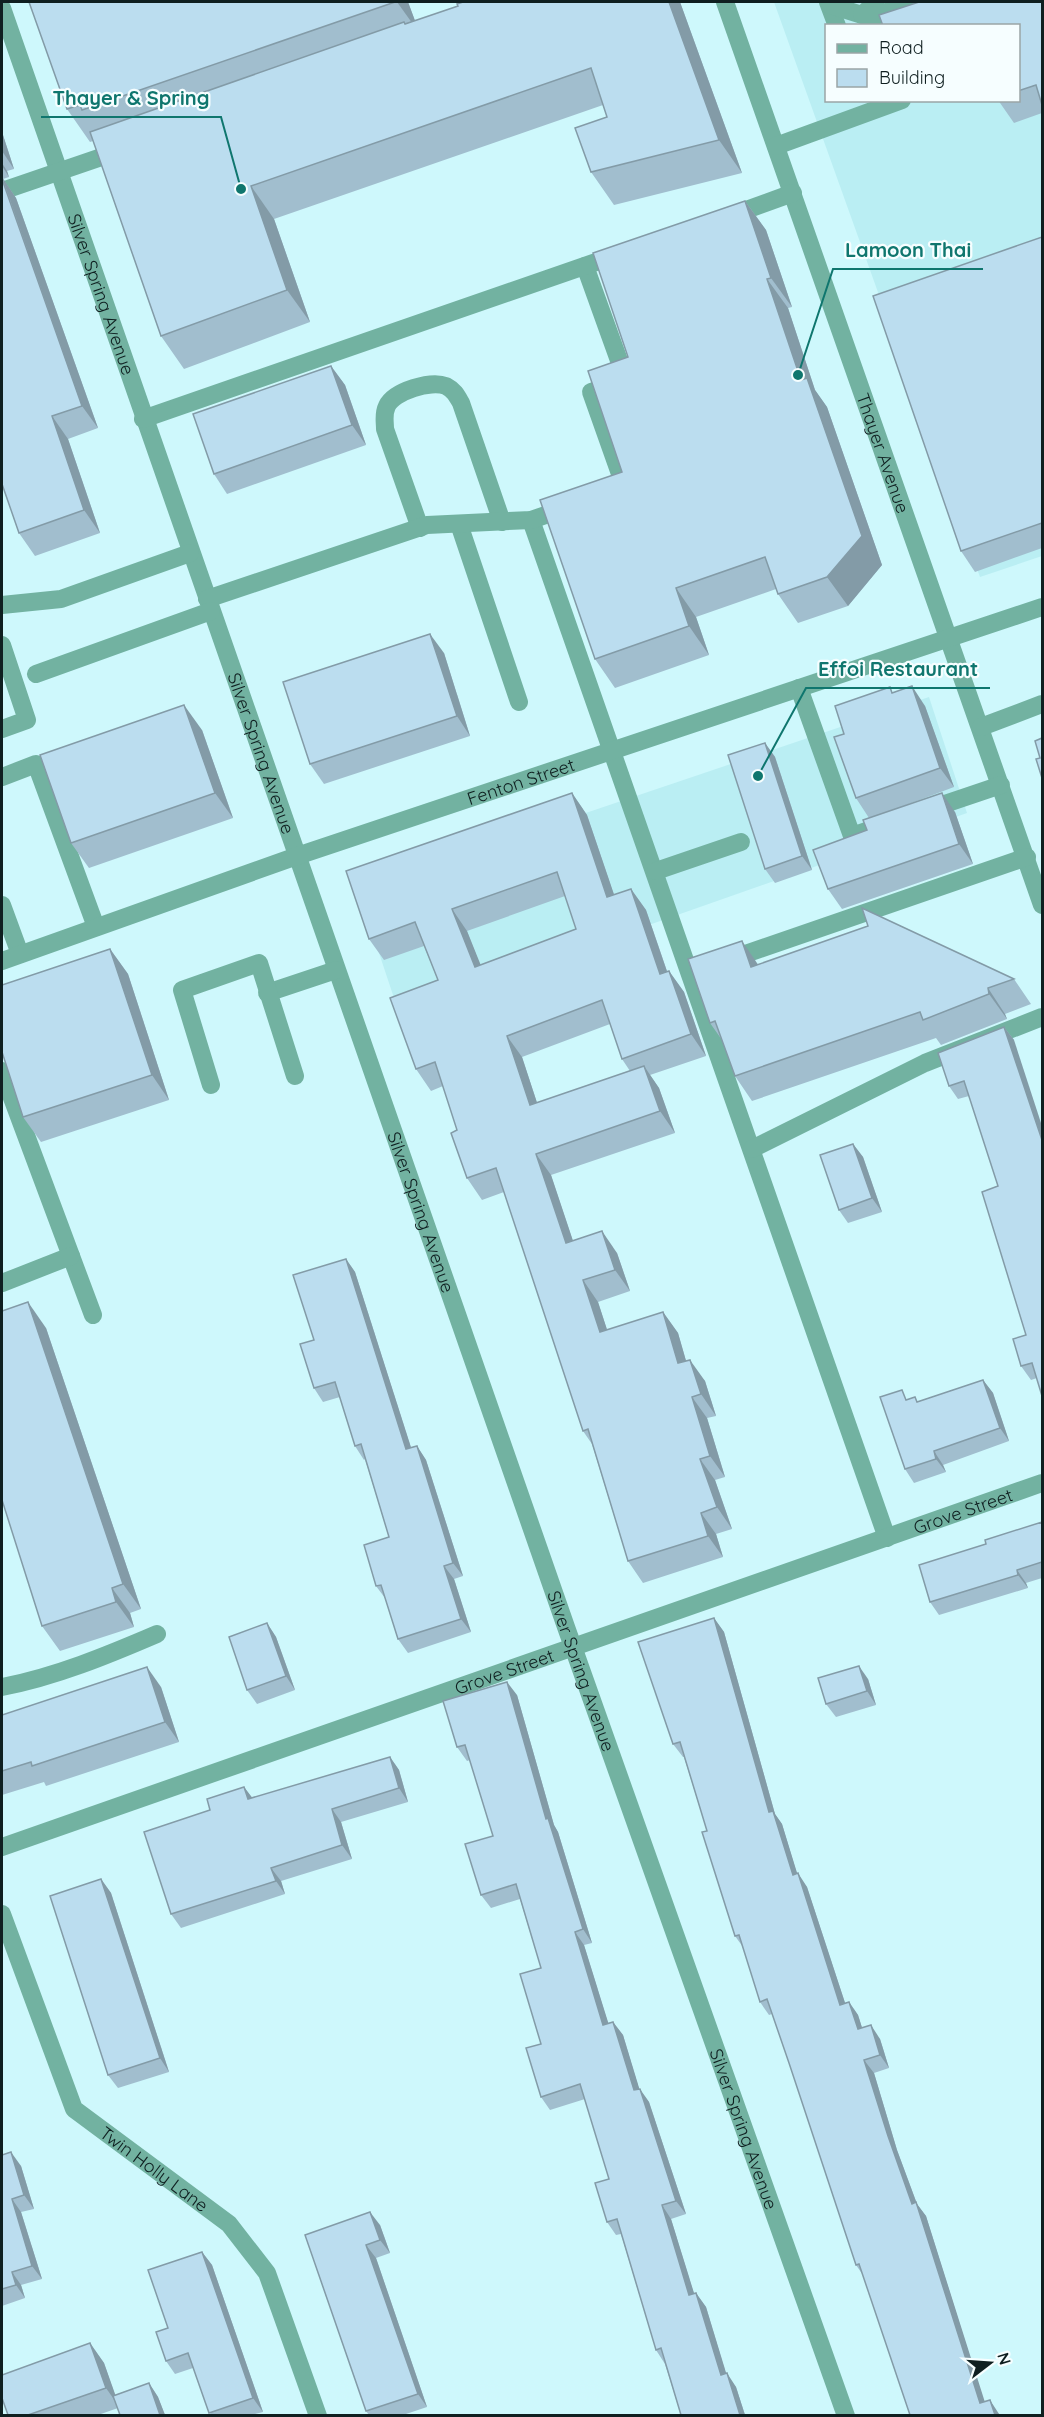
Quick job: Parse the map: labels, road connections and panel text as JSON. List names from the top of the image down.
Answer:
{
  "streets": {
    "street": [
      "Silver Spring Avenue",
      "Thayer Avenue",
      "Fenton Street",
      "Grove Street",
      "Twin Holly Lane"
    ]
  },
  "crossings": [
    ["Silver Spring Avenue", "Fenton Street"],
    ["Silver Spring Avenue", "Grove Street"],
    ["Thayer Avenue", "Fenton Street"]
  ],
  "places": ["Thayer & Spring", "Lamoon Thai", "Effoi Restaurant"],
  "legend": ["Road", "Building"],
  "north": "right"
}
